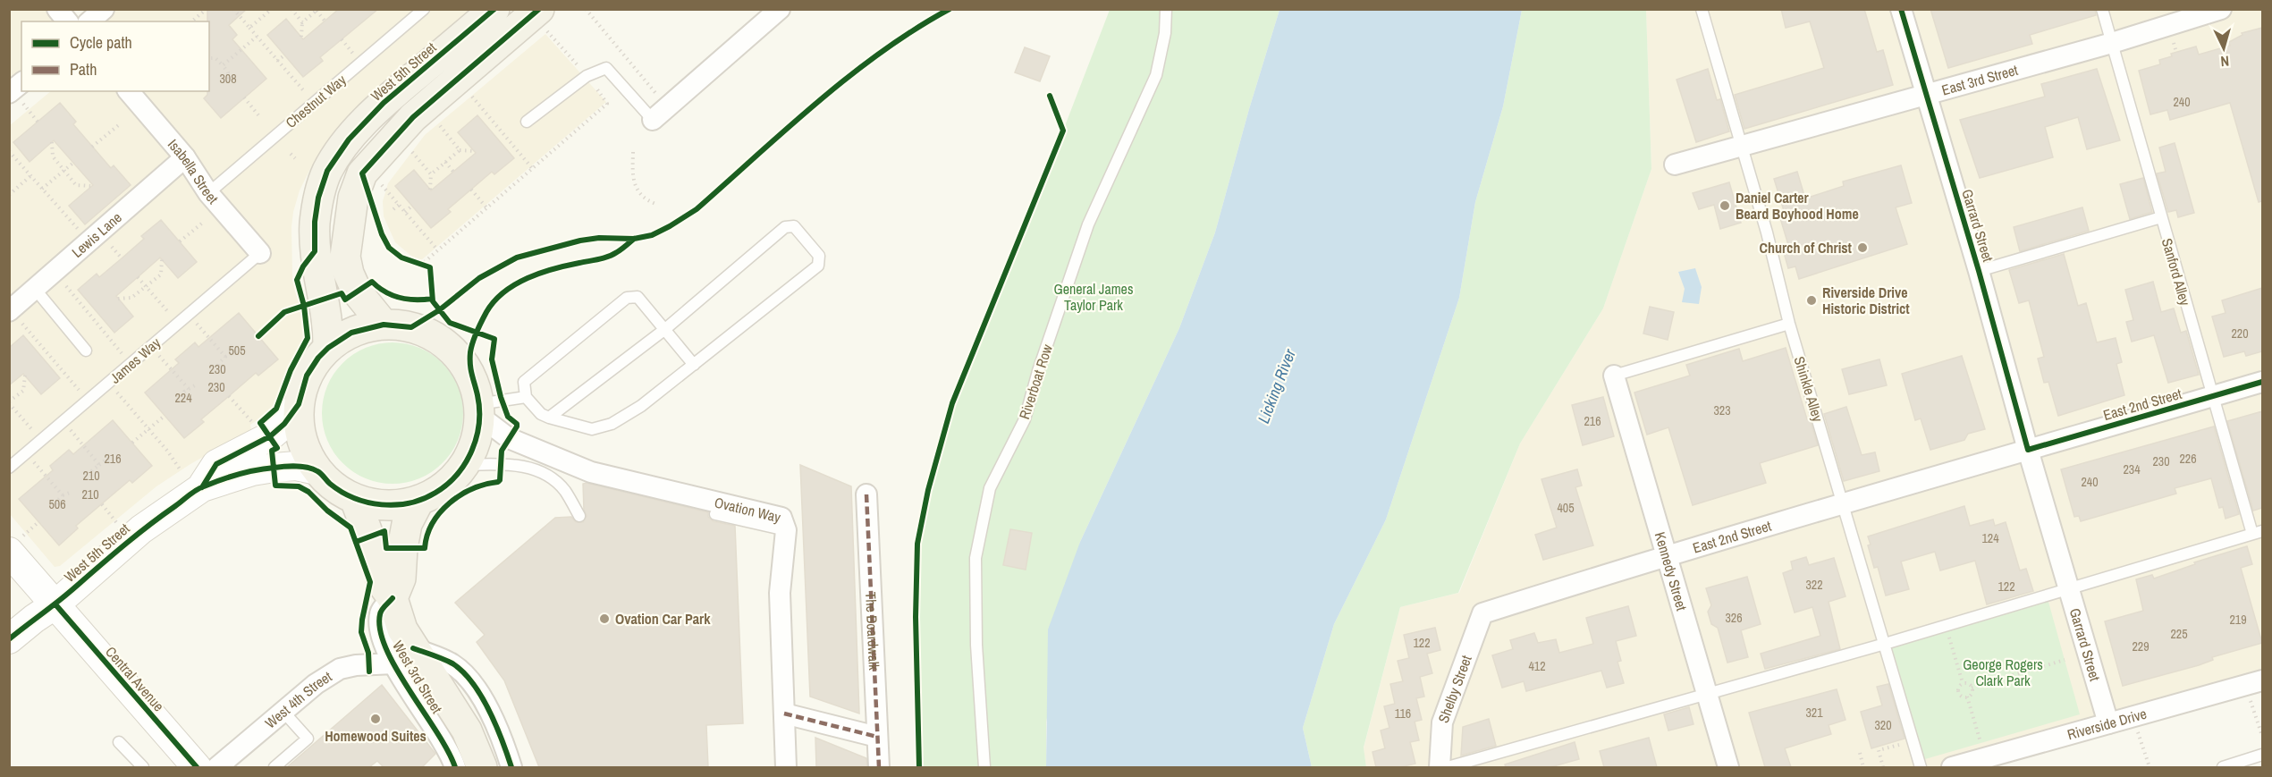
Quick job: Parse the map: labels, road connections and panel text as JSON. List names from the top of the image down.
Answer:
{
  "streets": {
    "main road": ["West 5th Street", "West 3rd Street"],
    "street": [
      "East 3rd Street",
      "Isabella Street",
      "Garrard Street",
      "Lewis Lane",
      "East 2nd Street",
      "Ovation Way",
      "Kennedy Street",
      "The Boardwalk",
      "Central Avenue",
      "Shelby Street",
      "West 4th Street",
      "Riverside Drive"
    ],
    "lane": [
      "Chestnut Way",
      "Sanford Alley",
      "James Way",
      "Riverboat Row",
      "Shinkle Alley"
    ]
  },
  "crossings": [
    ["West 5th Street", "Ovation Way"],
    ["West 5th Street", "West 3rd Street"],
    ["West 5th Street", "Central Avenue"],
    ["East 3rd Street", "Garrard Street"],
    ["East 3rd Street", "Sanford Alley"],
    ["East 3rd Street", "Shinkle Alley"],
    ["Chestnut Way", "Isabella Street"],
    ["Isabella Street", "Lewis Lane"],
    ["Isabella Street", "James Way"],
    ["Garrard Street", "East 2nd Street"],
    ["Garrard Street", "Riverside Drive"],
    ["Sanford Alley", "East 2nd Street"],
    ["Shinkle Alley", "East 2nd Street"],
    ["East 2nd Street", "Kennedy Street"],
    ["East 2nd Street", "Shelby Street"],
    ["Ovation Way", "West 3rd Street"],
    ["West 3rd Street", "West 4th Street"]
  ],
  "water": ["Licking River"],
  "parks": ["General James Taylor Park", "George Rogers Clark Park"],
  "places": [
    "Daniel Carter Beard Boyhood Home",
    "Church of Christ",
    "Riverside Drive Historic District",
    "Ovation Car Park",
    "Homewood Suites"
  ],
  "house_numbers": [
    "308",
    "240",
    "220",
    "505",
    "230",
    "230",
    "224",
    "323",
    "216",
    "216",
    "226",
    "230",
    "234",
    "210",
    "240",
    "210",
    "506",
    "405",
    "124",
    "322",
    "122",
    "326",
    "219",
    "225",
    "122",
    "229",
    "412",
    "321",
    "116",
    "320"
  ],
  "legend": ["Cycle path", "Path"],
  "north": "bottom"
}
